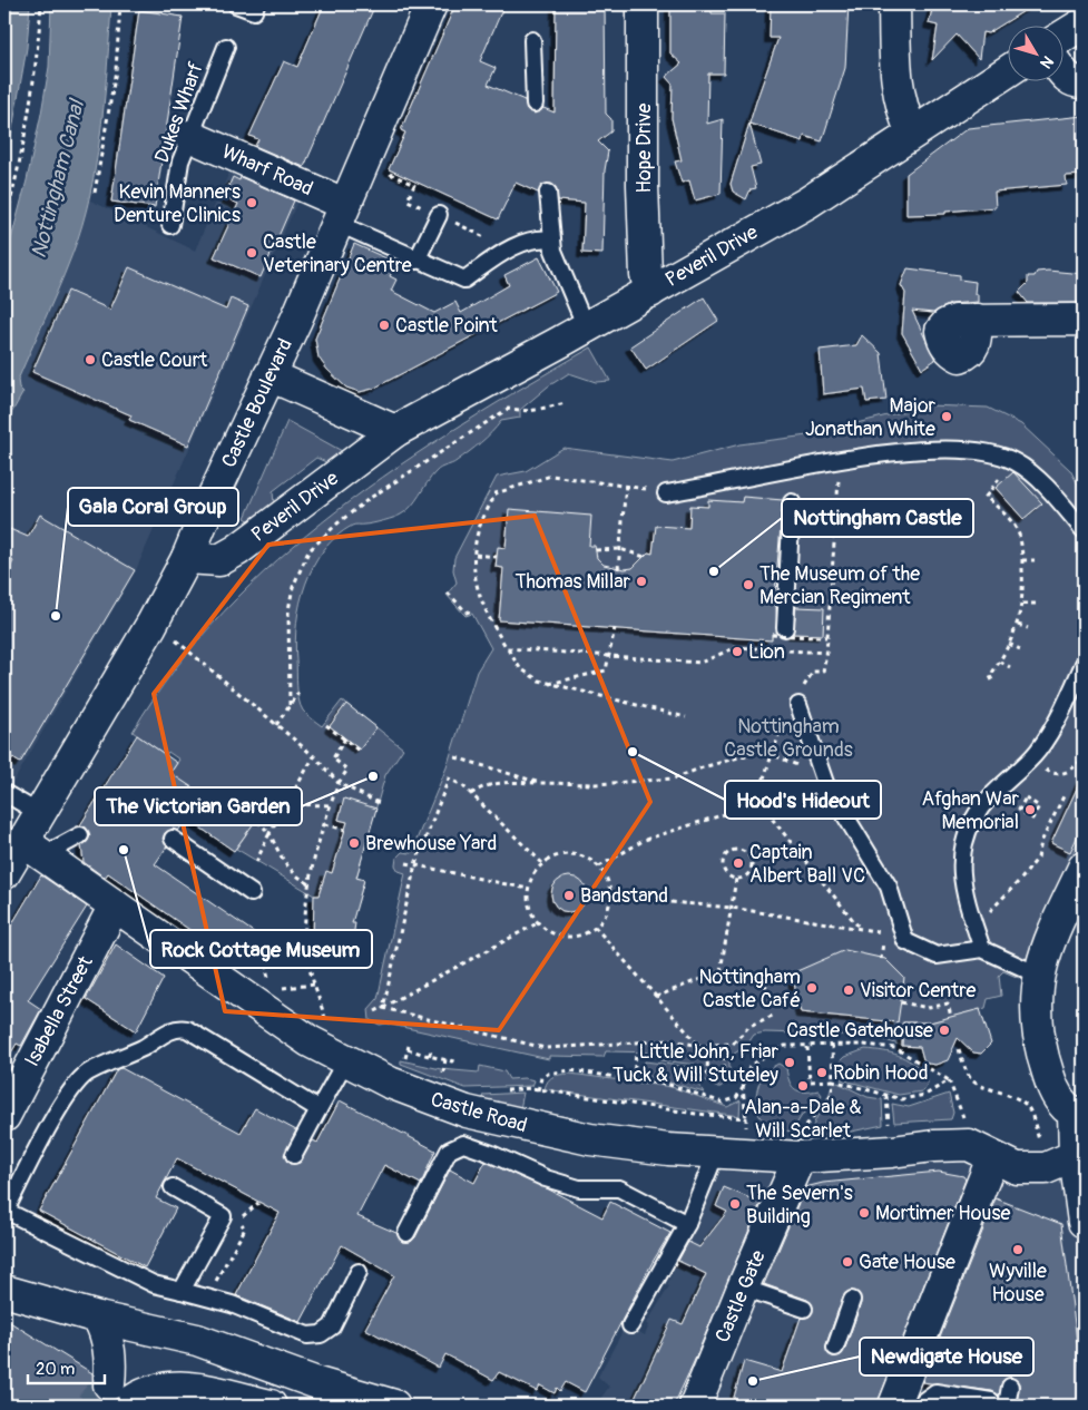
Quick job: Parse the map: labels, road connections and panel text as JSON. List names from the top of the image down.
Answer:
{
  "streets": {
    "street": [
      "Hope Drive",
      "Wharf Road",
      "Peveril Drive",
      "Castle Boulevard",
      "Isabella Street",
      "Castle Road",
      "Castle Gate"
    ],
    "lane": ["Dukes Wharf"]
  },
  "crossings": [
    ["Dukes Wharf", "Wharf Road"],
    ["Hope Drive", "Peveril Drive"],
    ["Wharf Road", "Castle Boulevard"],
    ["Peveril Drive", "Castle Boulevard"],
    ["Castle Boulevard", "Castle Road"],
    ["Isabella Street", "Castle Road"],
    ["Castle Road", "Castle Gate"]
  ],
  "water": ["Nottingham Canal"],
  "parks": ["Nottingham Castle Grounds"],
  "places": [
    "Kevin Manners Denture Clinics",
    "Castle Veterinary Centre",
    "Castle Point",
    "Castle Court",
    "Major Jonathan White",
    "Nottingham Castle",
    "Thomas Millar",
    "The Museum of the Mercian Regiment",
    "Gala Coral Group",
    "Lion",
    "Hood's Hideout",
    "The Victorian Garden",
    "Afghan War Memorial",
    "Brewhouse Yard",
    "Rock Cottage Museum",
    "Captain Albert Ball VC",
    "Bandstand",
    "Nottingham Castle Café",
    "Visitor Centre",
    "Castle Gatehouse",
    "Little John, Friar Tuck & Will Stuteley",
    "Robin Hood",
    "Alan-a-Dale & Will Scarlet",
    "The Severn's Building",
    "Mortimer House",
    "Wyville House",
    "Gate House",
    "Newdigate House"
  ],
  "scale_bar": "20 m",
  "north": "bottom right"
}
